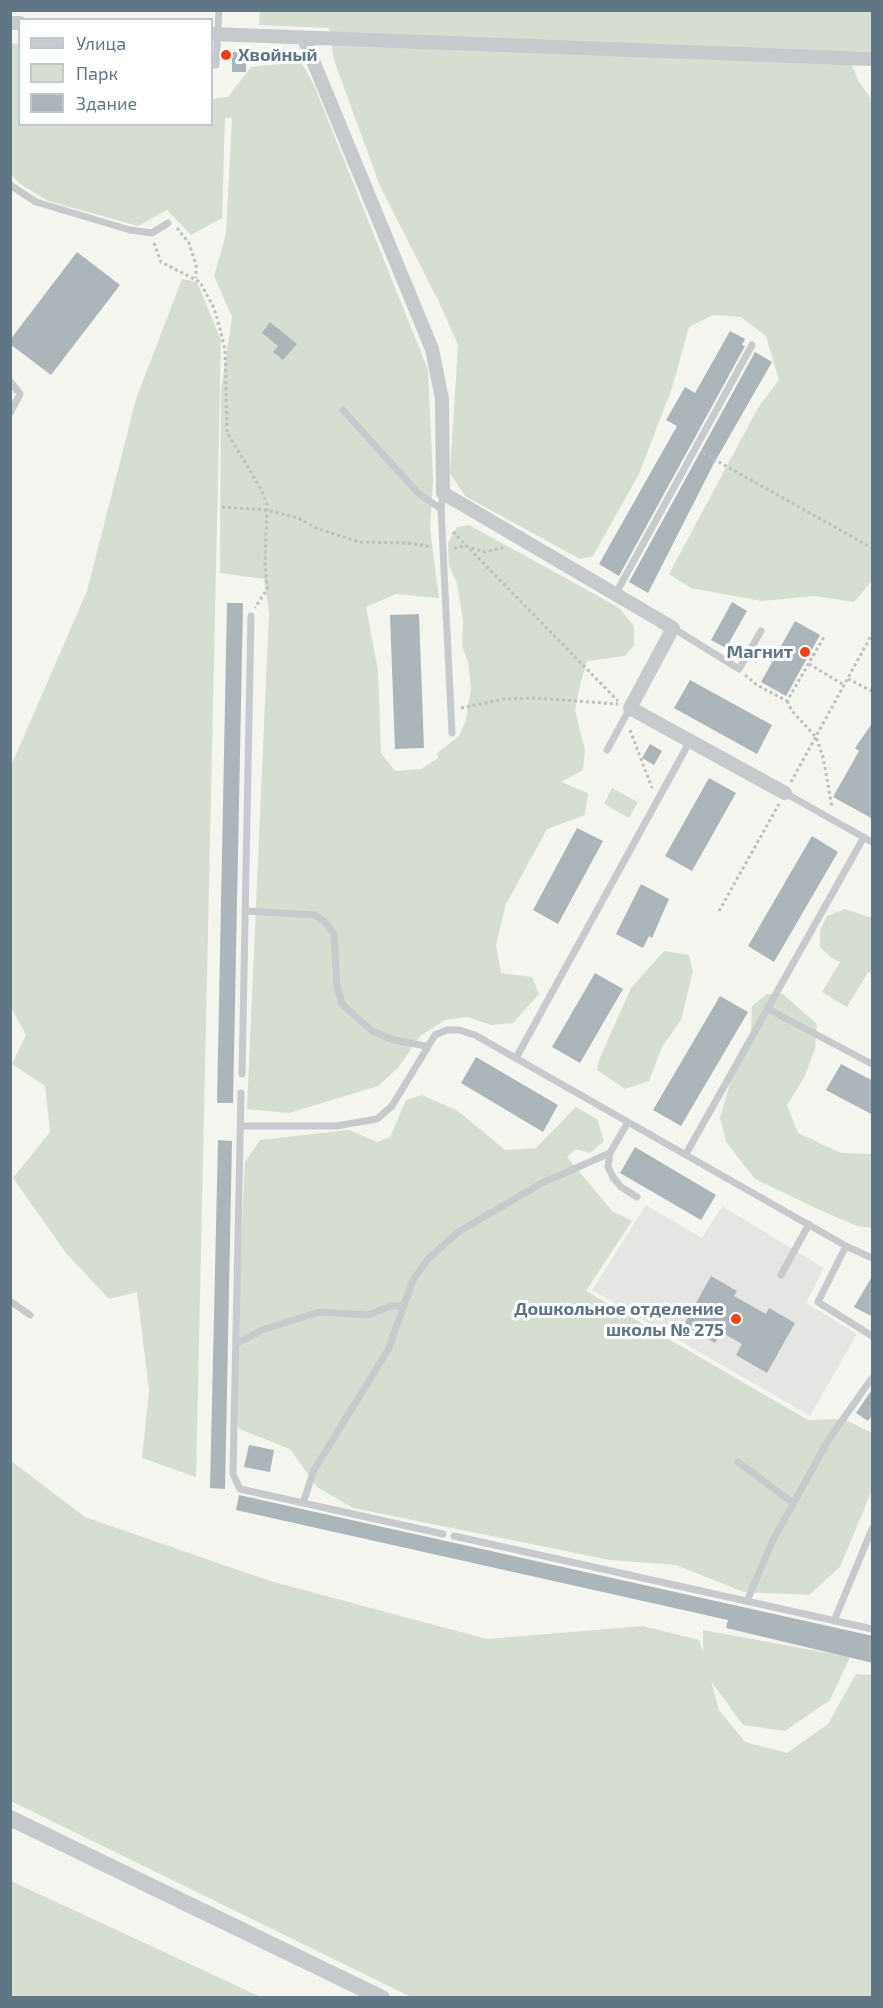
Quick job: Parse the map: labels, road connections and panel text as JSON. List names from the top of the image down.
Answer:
{
  "places": ["Хвойный", "Магнит", "Дошкольное отделение школы № 275"],
  "legend": ["Улица", "Парк", "Здание"]
}
